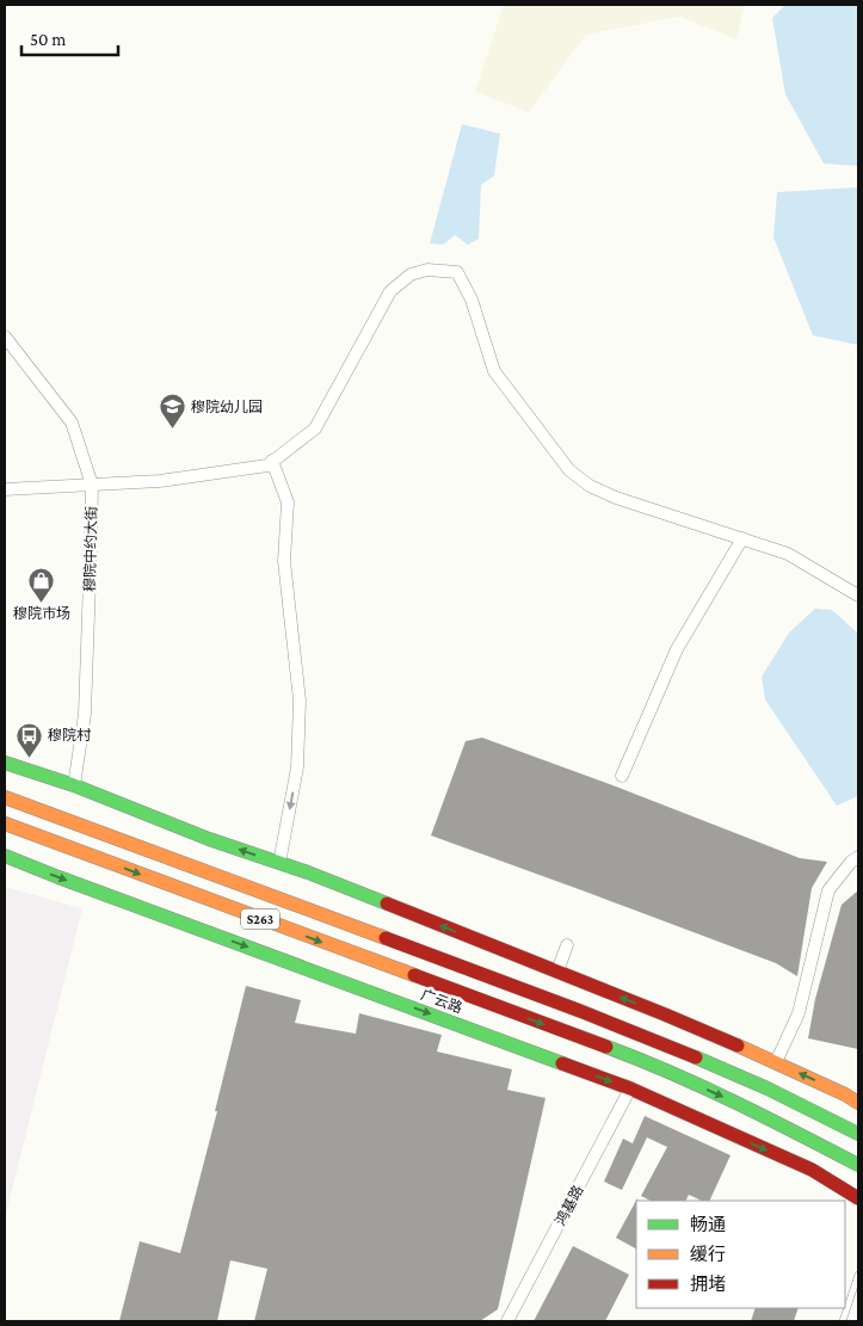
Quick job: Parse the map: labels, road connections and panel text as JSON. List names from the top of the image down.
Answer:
{
  "streets": {
    "main road": ["S263", "广云路"],
    "street": ["穆院中约大街", "鸿基路"]
  },
  "crossings": [
    ["广云路", "鸿基路"]
  ],
  "places": {
    "school or university": ["穆院幼儿园"],
    "shop": ["穆院市场"],
    "bus stop": ["穆院村"]
  },
  "legend": ["畅通", "缓行", "拥堵"],
  "scale_bar": "50 m"
}
